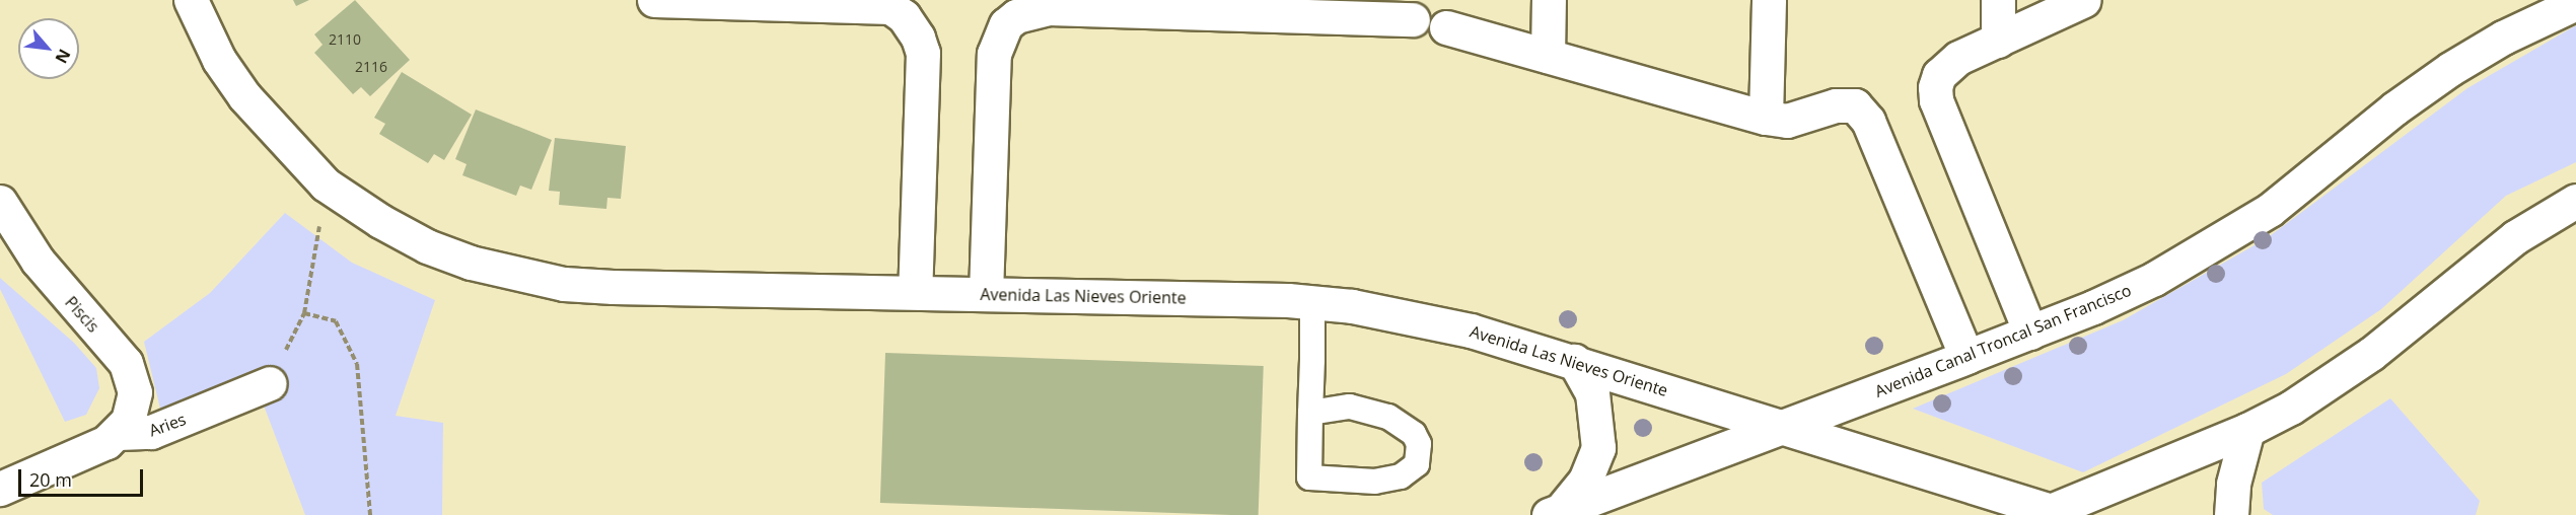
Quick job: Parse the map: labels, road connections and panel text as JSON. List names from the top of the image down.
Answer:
{
  "streets": {
    "street": [
      "Avenida Las Nieves Oriente",
      "Piscis",
      "Avenida Canal Troncal San Francisco",
      "Aries"
    ]
  },
  "crossings": [
    ["Avenida Las Nieves Oriente", "Avenida Canal Troncal San Francisco"],
    ["Piscis", "Aries"]
  ],
  "house_numbers": ["2110", "2116"],
  "scale_bar": "20 m",
  "north": "bottom right"
}
